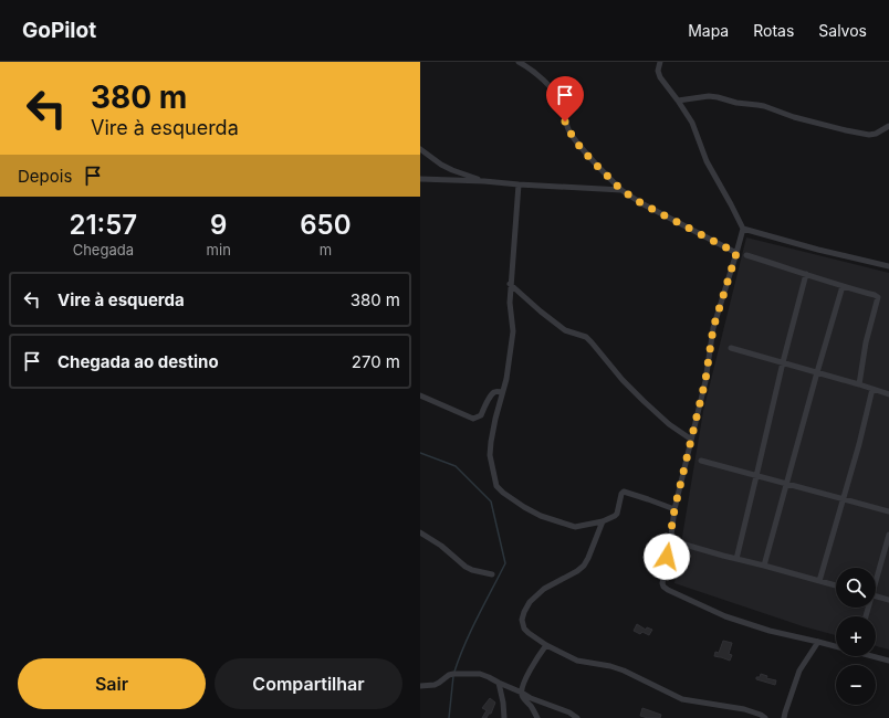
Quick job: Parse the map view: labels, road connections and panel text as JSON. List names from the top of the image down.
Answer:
{
  "page": {
    "header": "GoPilot",
    "nav": ["Mapa", "Rotas", "Salvos"],
    "turn": ["380 m", "Vire à esquerda"],
    "then": "Depois",
    "eta": [
      "21:57",
      "Chegada",
      "9",
      "min",
      "650",
      "m"
    ],
    "list": [
      {
        "name": "Vire à esquerda",
        "value": "380 m"
      },
      {
        "name": "Chegada ao destino",
        "value": "270 m"
      }
    ],
    "map_buttons": ["+", "−"],
    "buttons": ["Sair", "Compartilhar"]
  }
}
